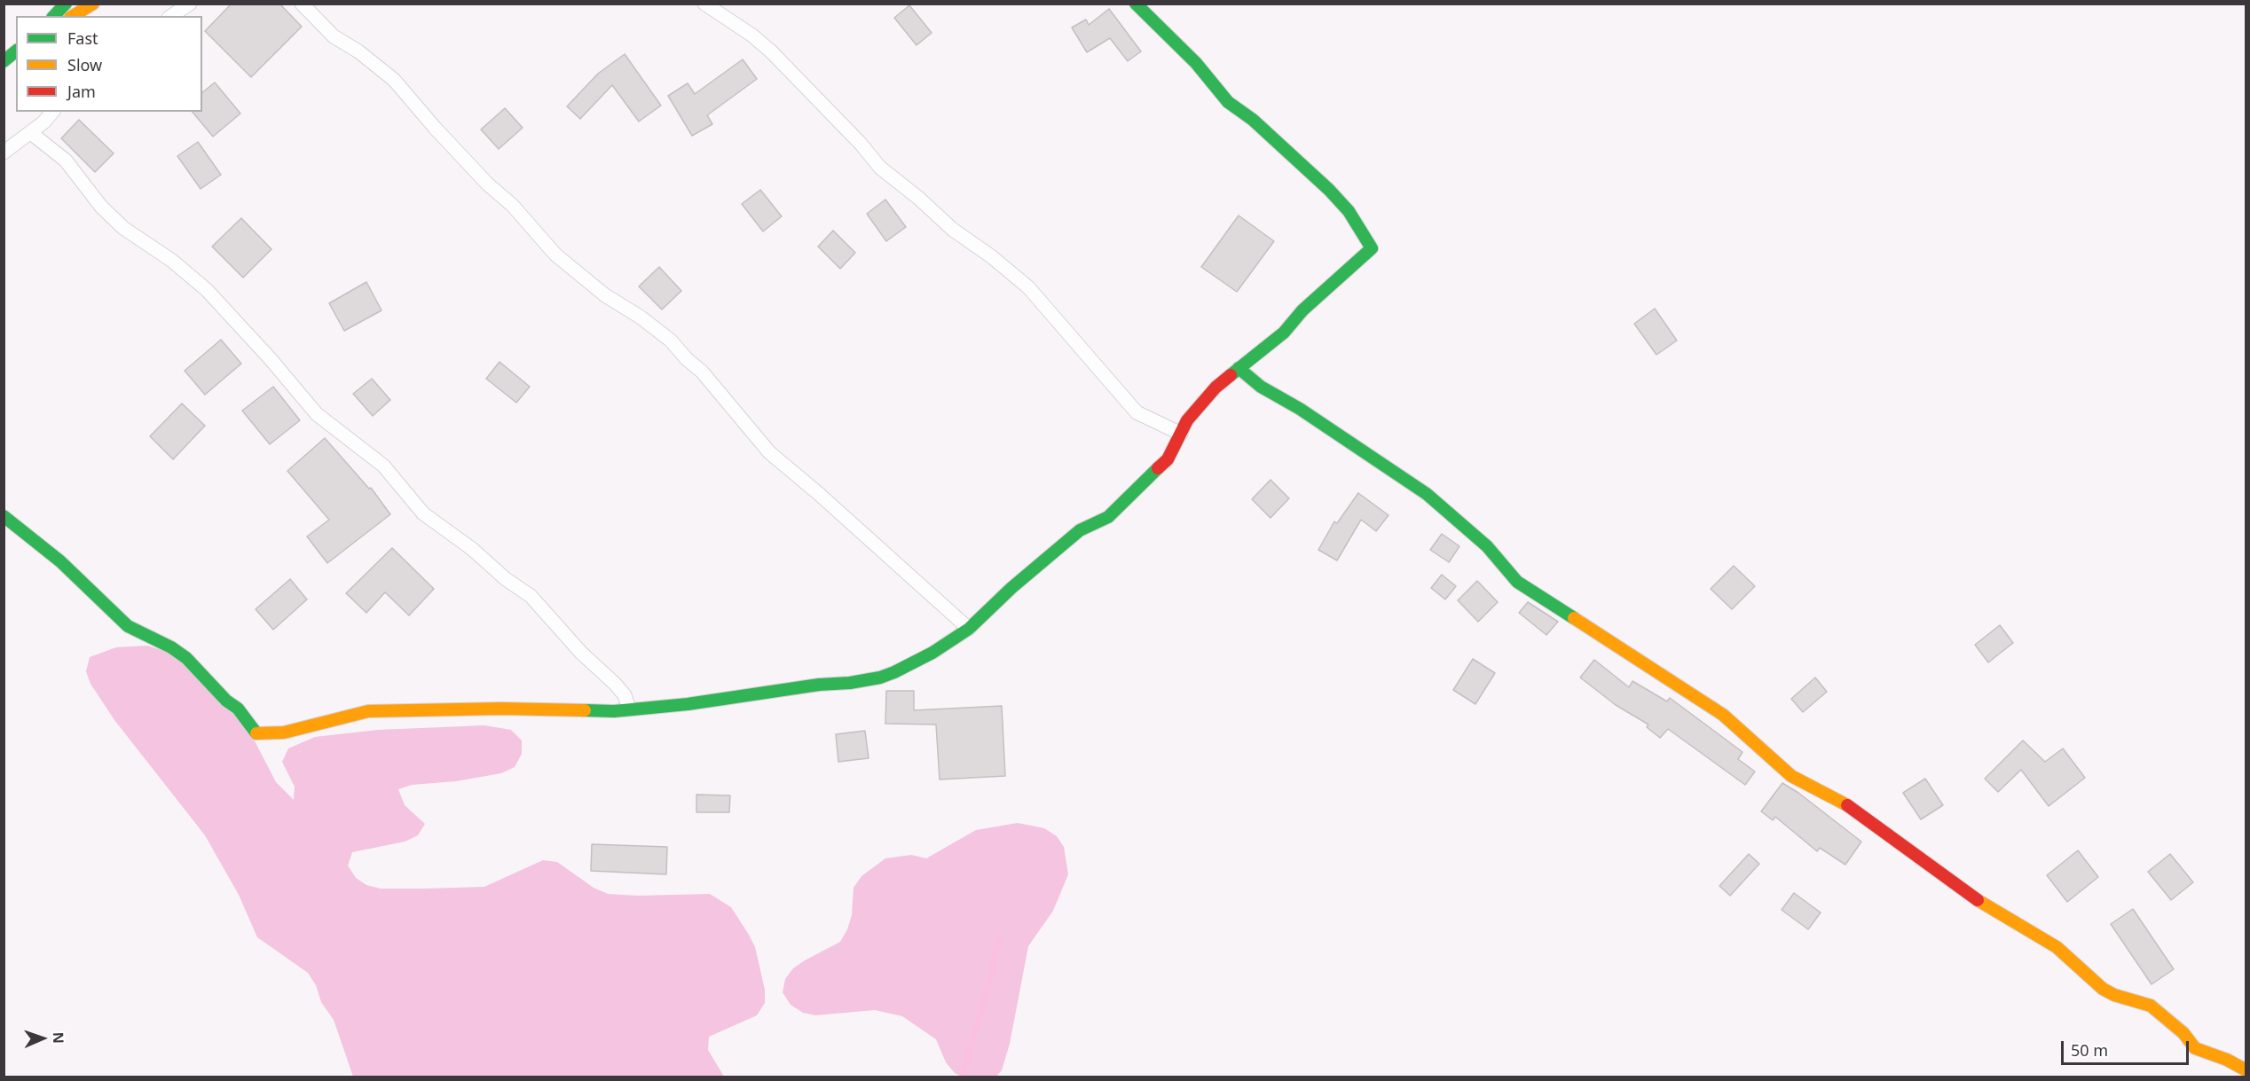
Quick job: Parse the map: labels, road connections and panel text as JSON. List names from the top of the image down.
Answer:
{
  "legend": ["Fast", "Slow", "Jam"],
  "scale_bar": "50 m",
  "north": "right"
}
